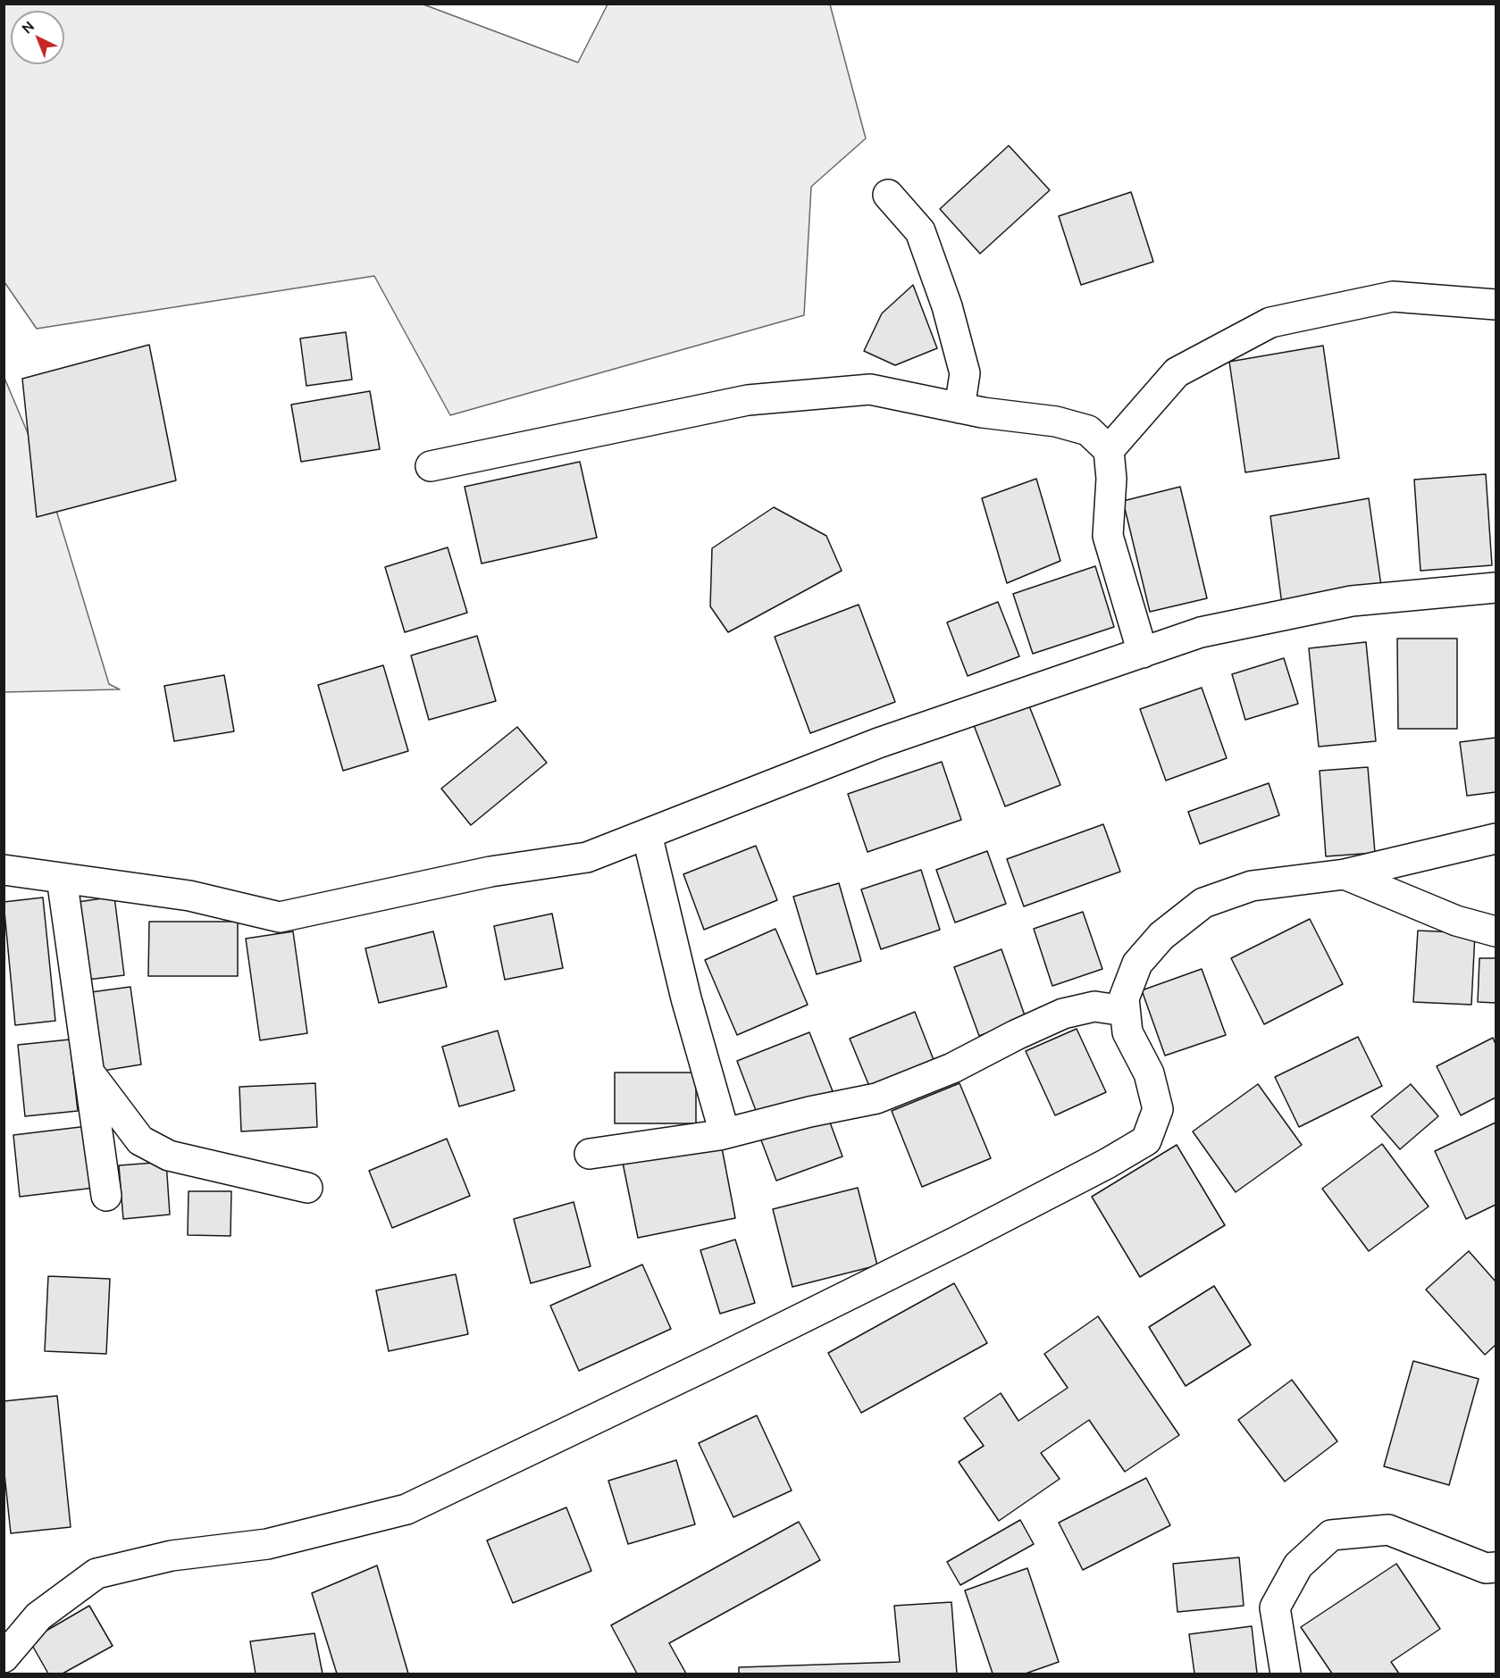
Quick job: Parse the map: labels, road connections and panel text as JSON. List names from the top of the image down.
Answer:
{
  "north": "top left"
}
